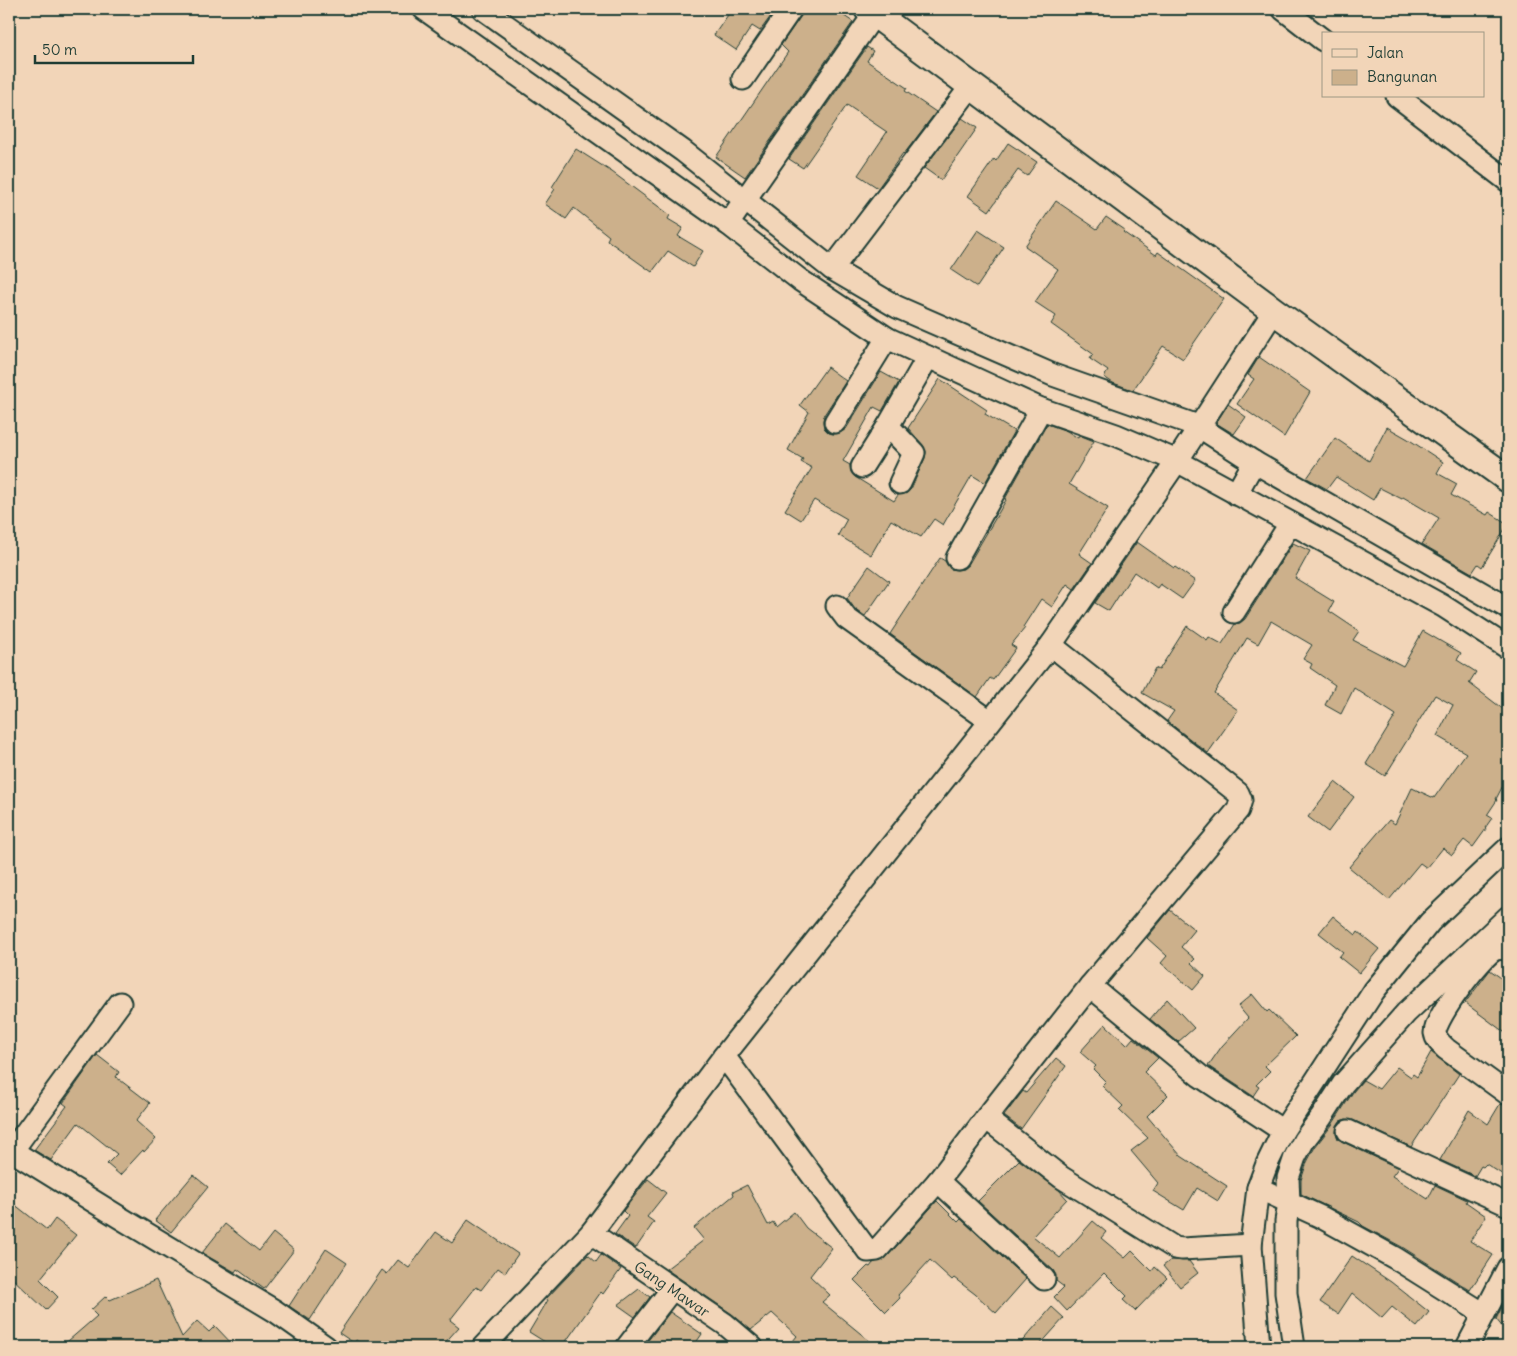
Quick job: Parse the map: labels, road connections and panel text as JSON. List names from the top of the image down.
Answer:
{
  "streets": {
    "street": ["Gang Mawar"]
  },
  "legend": ["Jalan", "Bangunan"],
  "scale_bar": "50 m"
}
